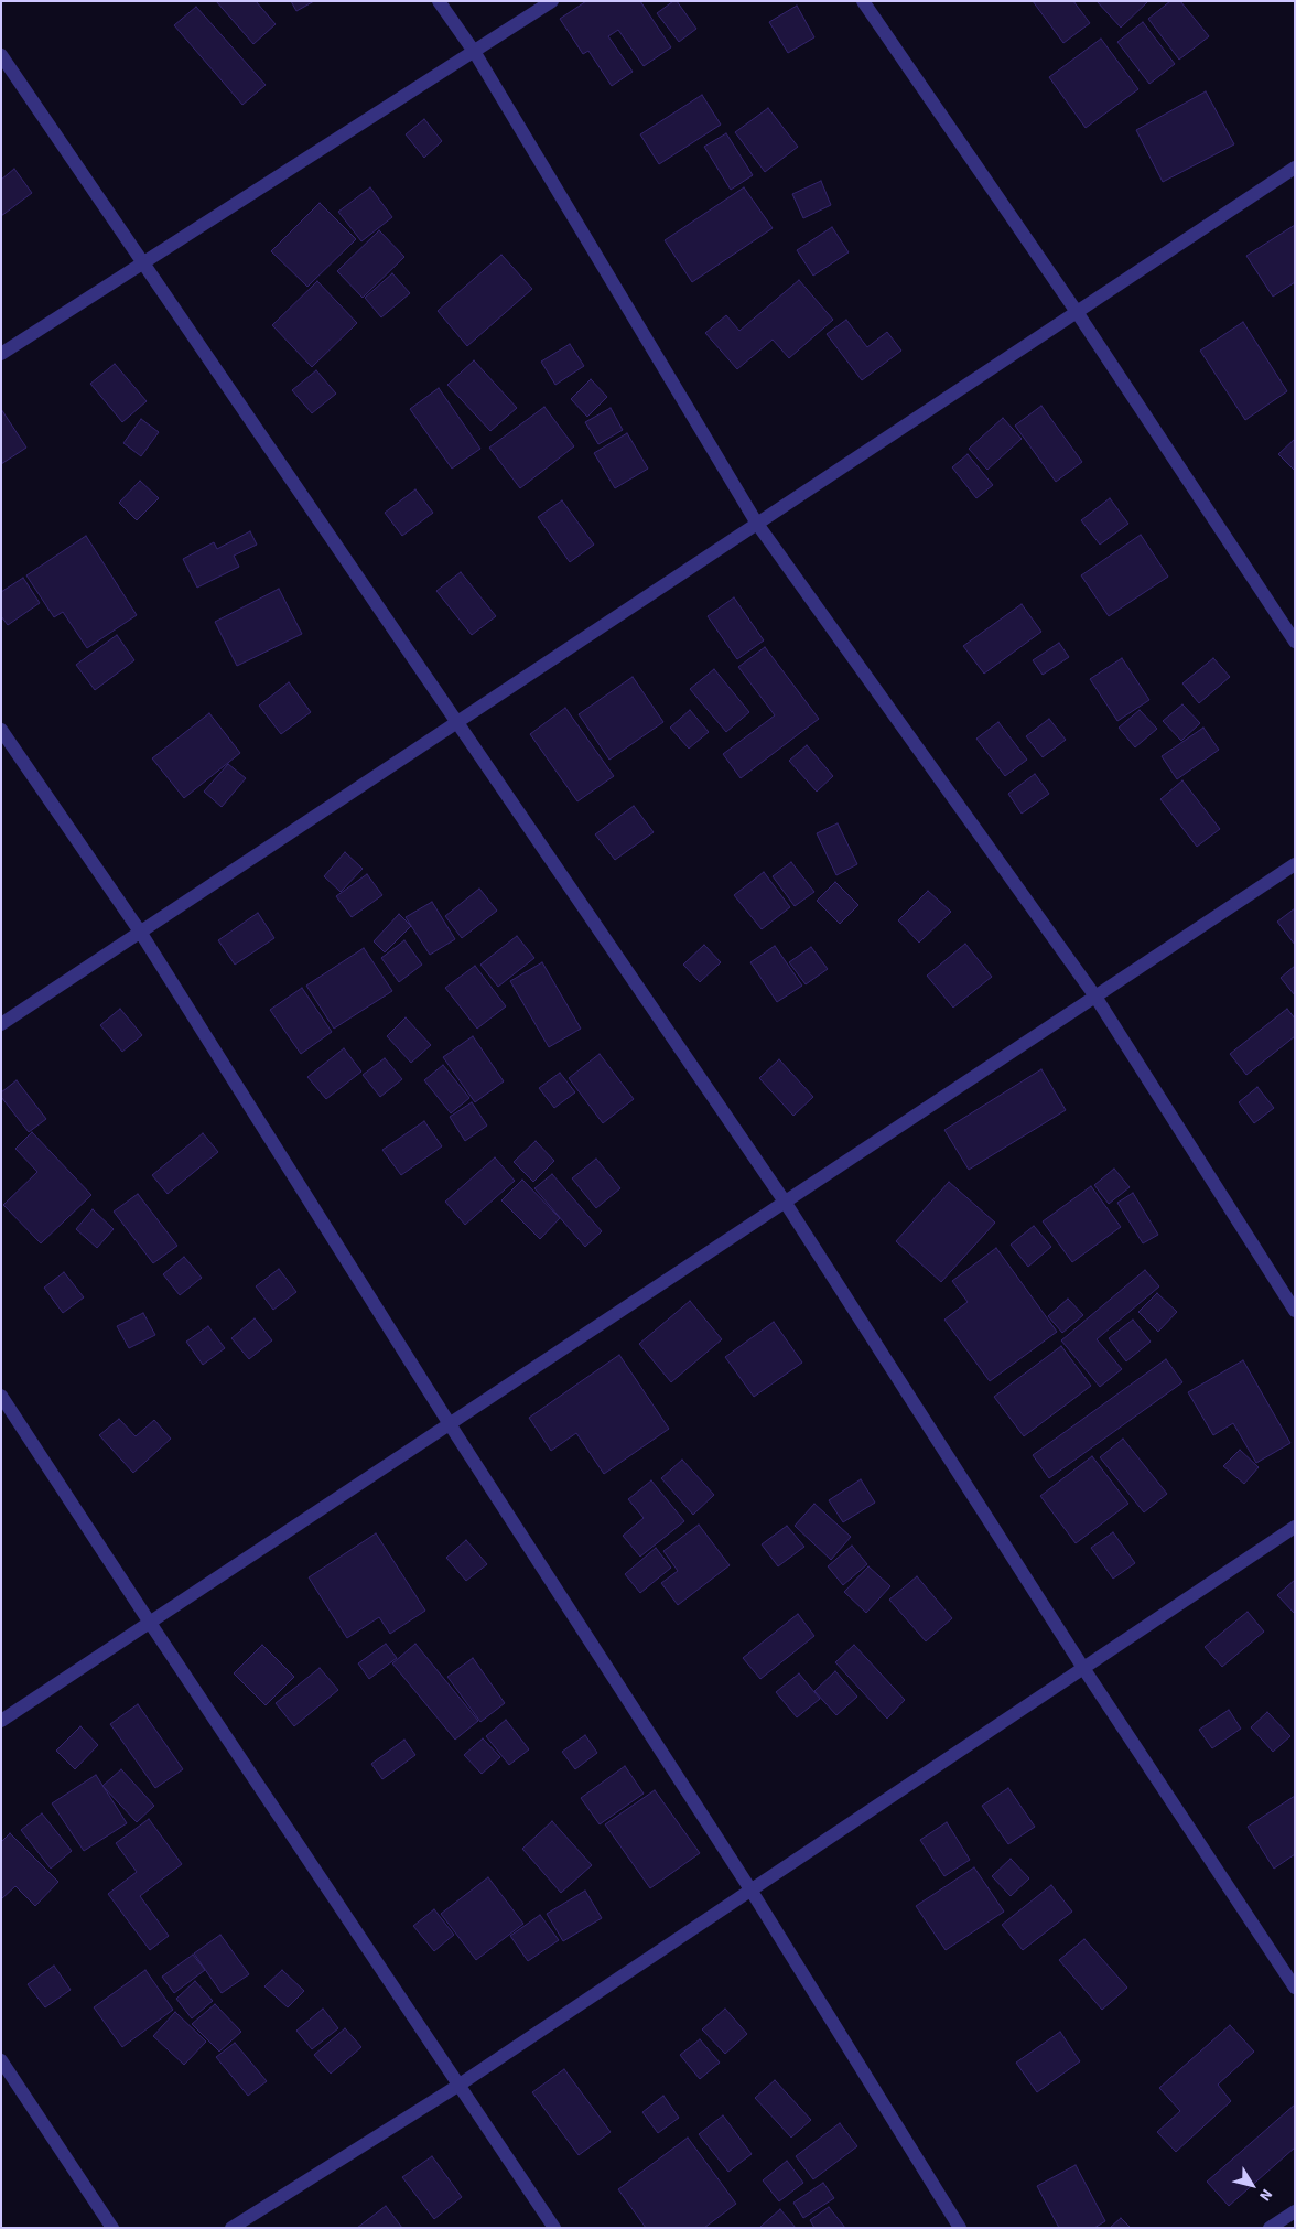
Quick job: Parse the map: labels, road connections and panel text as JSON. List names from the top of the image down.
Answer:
{
  "north": "bottom right"
}
